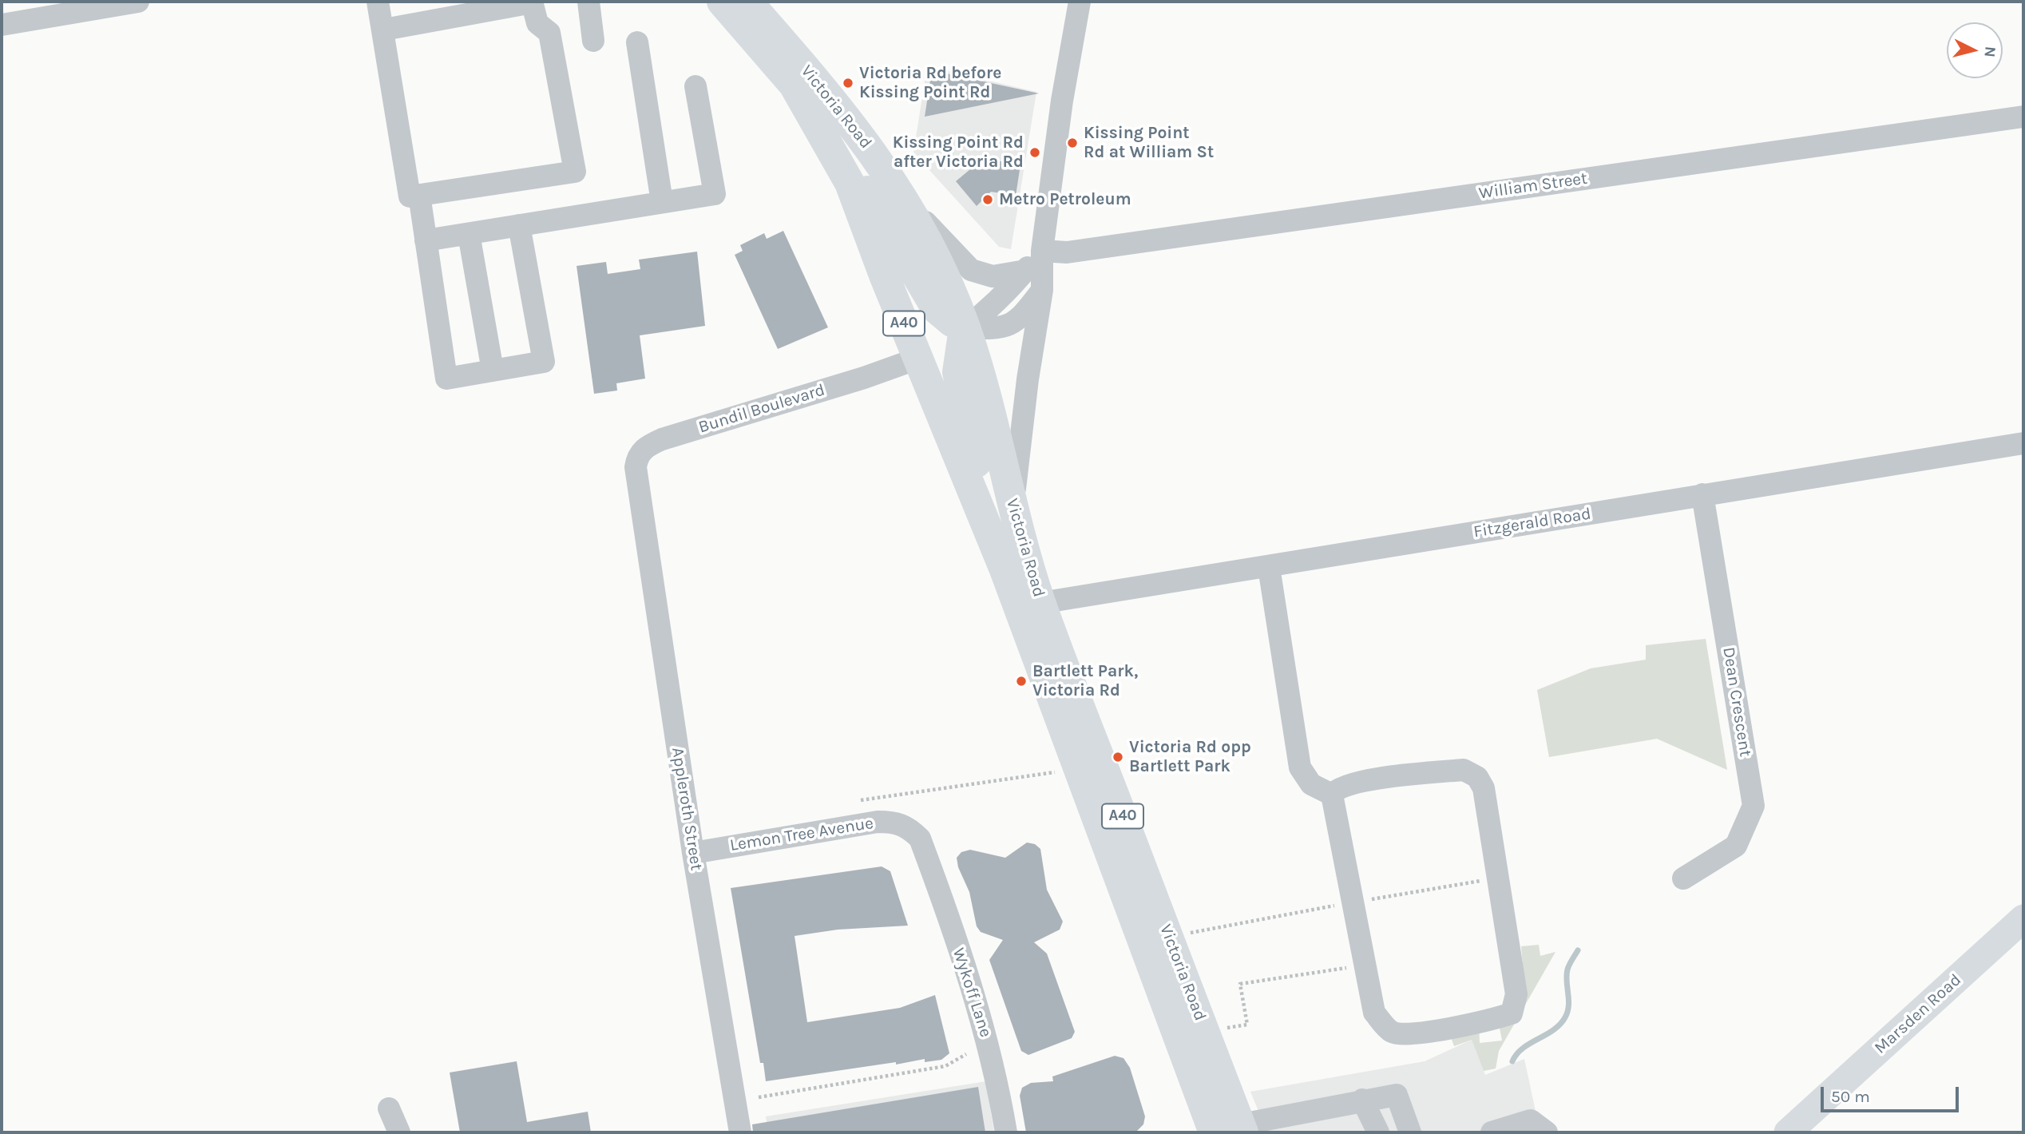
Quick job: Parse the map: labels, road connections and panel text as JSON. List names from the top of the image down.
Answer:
{
  "streets": {
    "highway": ["Victoria Road", "A40"],
    "main road": ["Marsden Road"],
    "street": [
      "William Street",
      "Bundil Boulevard",
      "Fitzgerald Road",
      "Dean Crescent",
      "Appleroth Street",
      "Lemon Tree Avenue",
      "Wykoff Lane"
    ]
  },
  "crossings": [
    ["Victoria Road", "Bundil Boulevard"],
    ["Victoria Road", "Fitzgerald Road"],
    ["Bundil Boulevard", "Appleroth Street"],
    ["Fitzgerald Road", "Dean Crescent"],
    ["Appleroth Street", "Lemon Tree Avenue"],
    ["Lemon Tree Avenue", "Wykoff Lane"]
  ],
  "places": [
    "Victoria Rd before Kissing Point Rd",
    "Kissing Point Rd at William St",
    "Kissing Point Rd after Victoria Rd",
    "Metro Petroleum",
    "Bartlett Park, Victoria Rd",
    "Victoria Rd opp Bartlett Park"
  ],
  "scale_bar": "50 m",
  "north": "right"
}
